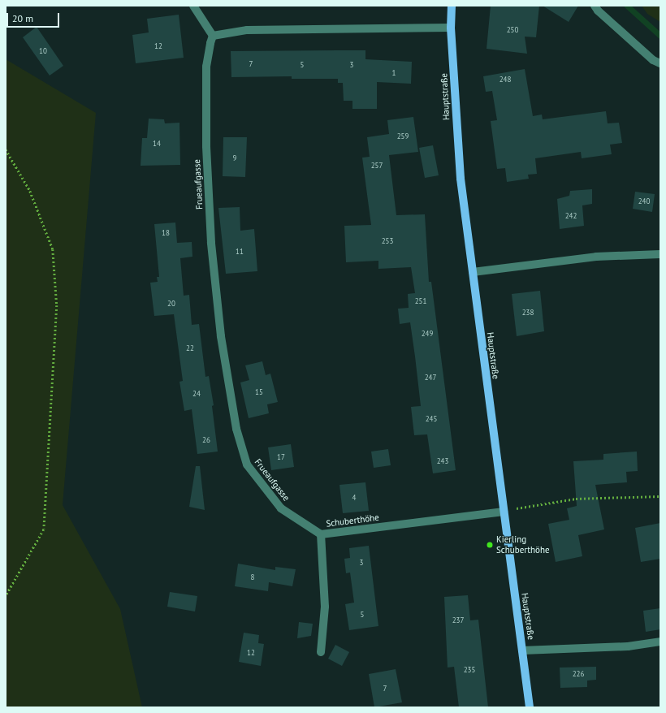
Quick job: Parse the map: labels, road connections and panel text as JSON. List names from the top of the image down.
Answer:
{
  "streets": {
    "main road": ["Hauptstraße"],
    "street": ["Frueaufgasse", "Schuberthöhe"]
  },
  "crossings": [
    ["Hauptstraße", "Schuberthöhe"],
    ["Frueaufgasse", "Schuberthöhe"]
  ],
  "places": ["Kierling Schuberthöhe"],
  "house_numbers": [
    "250",
    "12",
    "10",
    "7",
    "5",
    "3",
    "1",
    "248",
    "259",
    "14",
    "9",
    "257",
    "240",
    "242",
    "18",
    "253",
    "11",
    "251",
    "20",
    "238",
    "249",
    "22",
    "247",
    "15",
    "24",
    "245",
    "26",
    "17",
    "243",
    "4",
    "3",
    "8",
    "5",
    "237",
    "12",
    "235",
    "226",
    "7"
  ],
  "scale_bar": "20 m"
}
